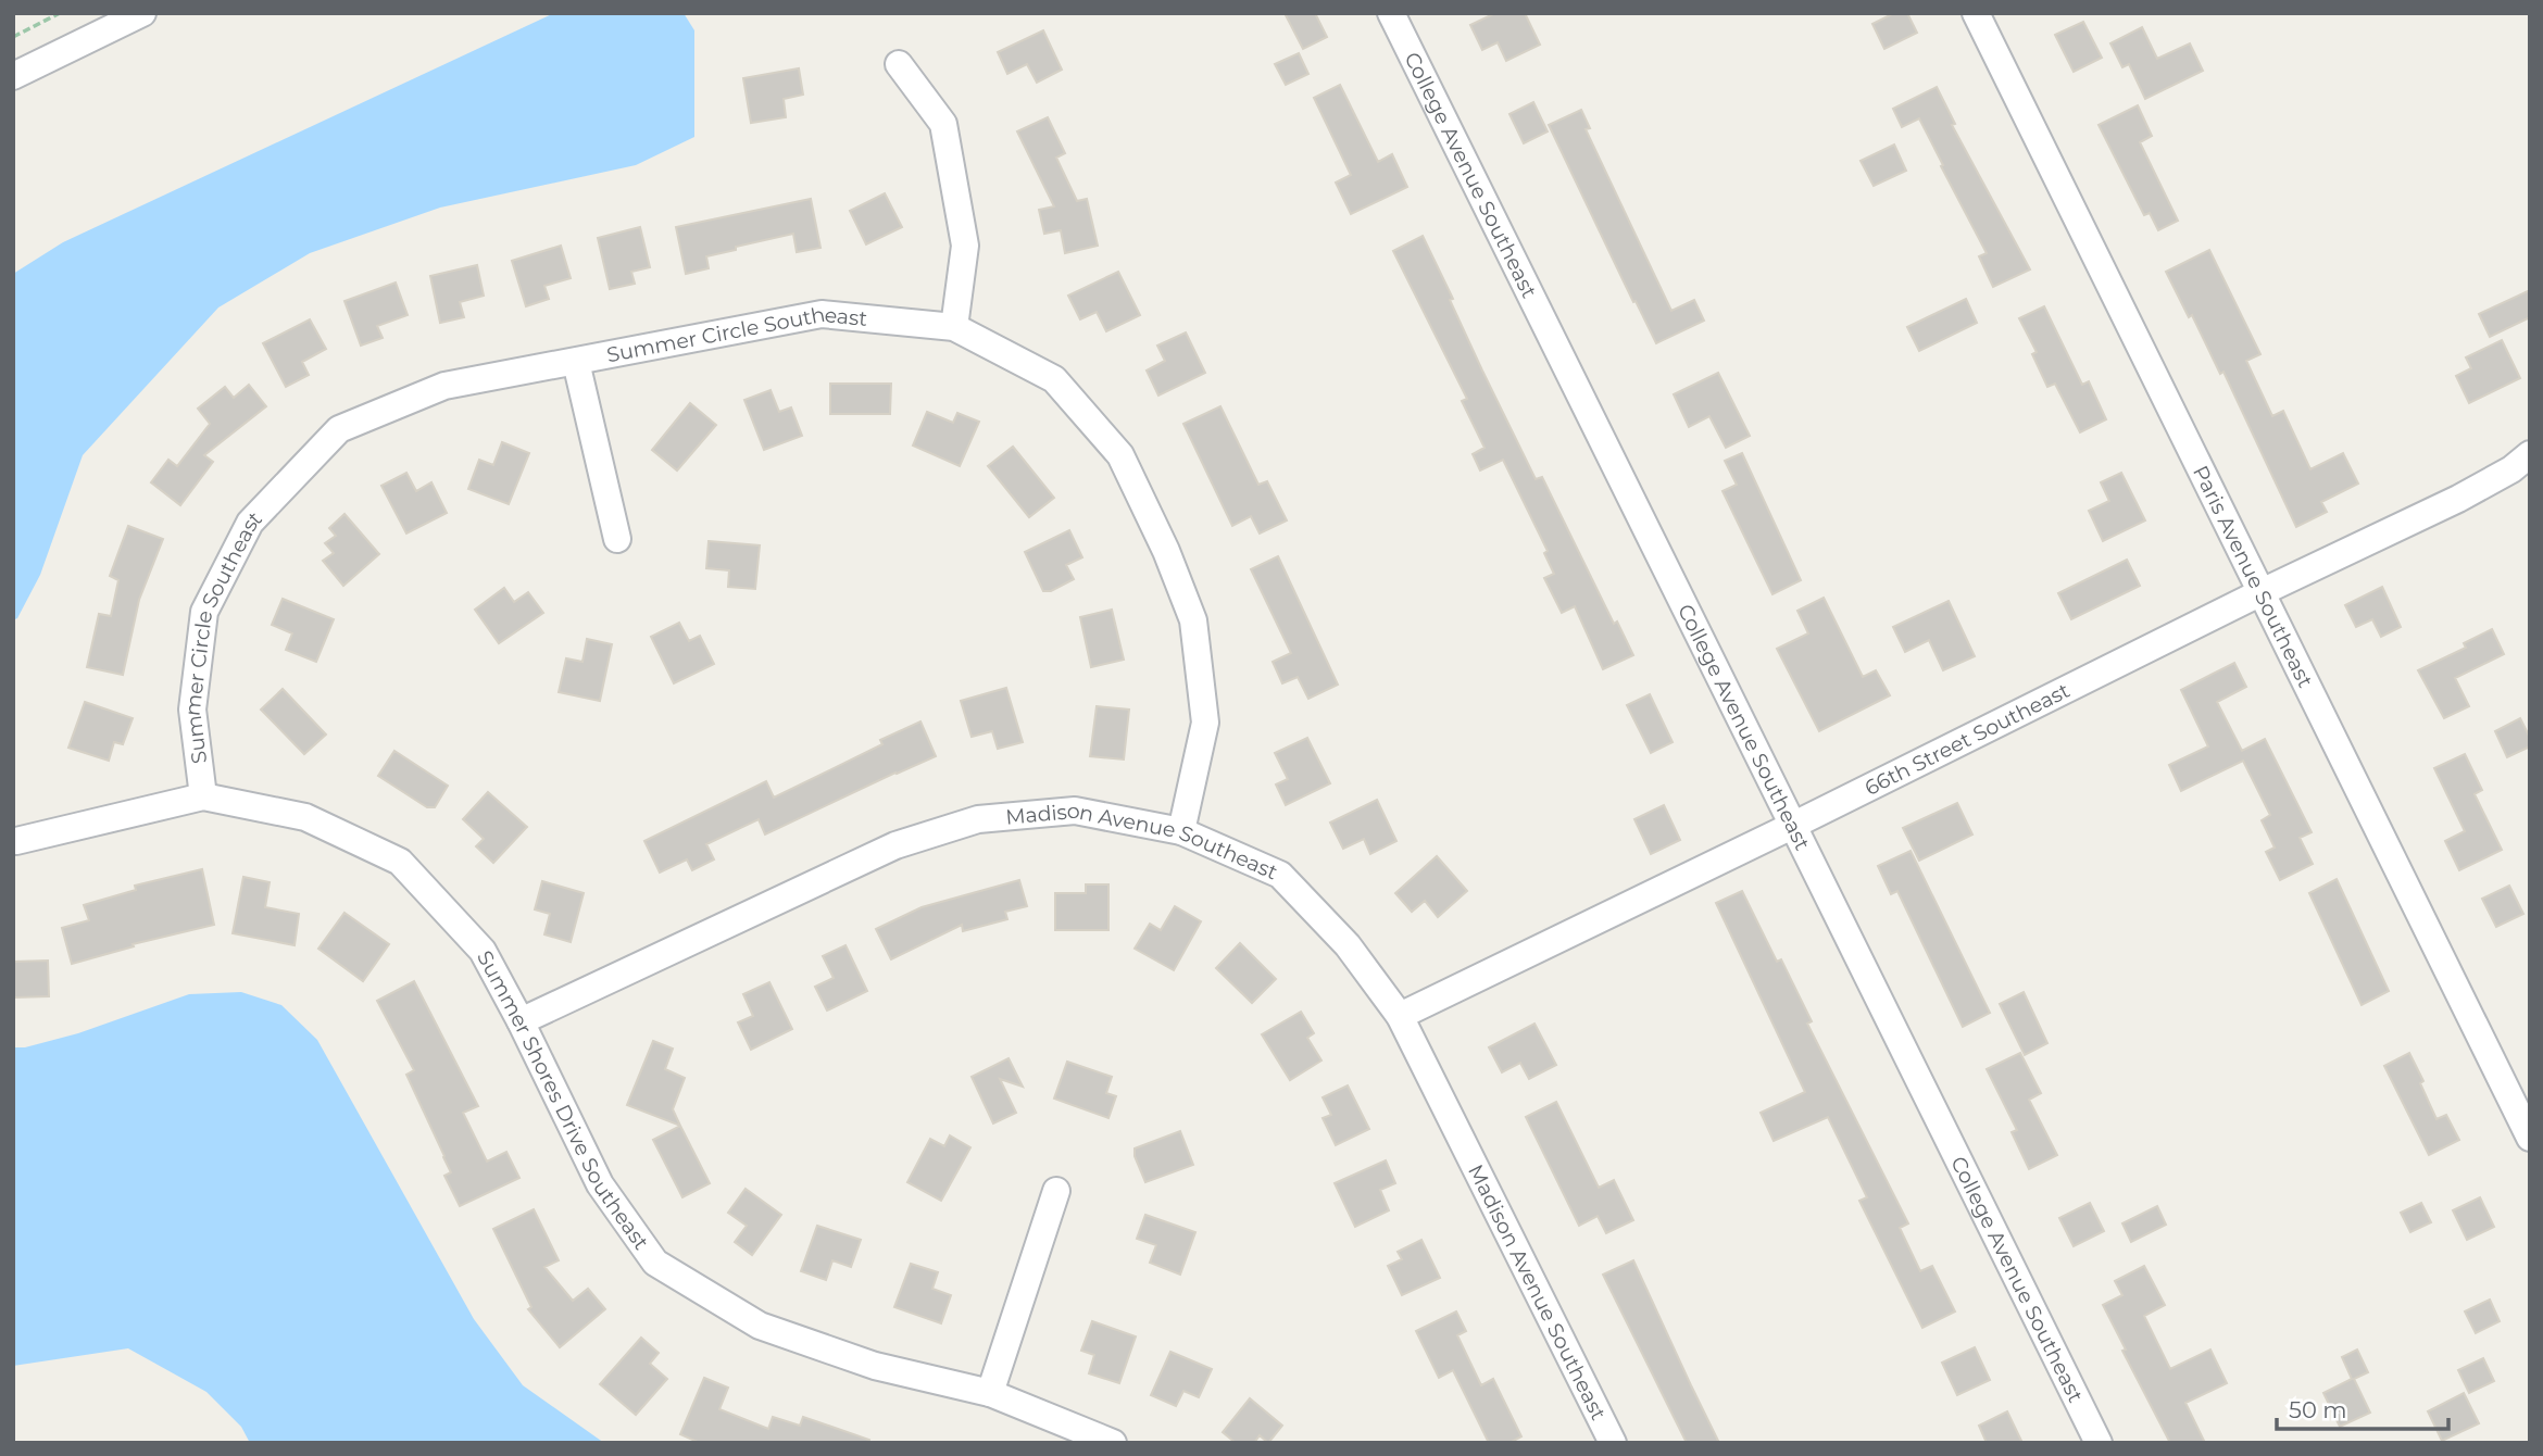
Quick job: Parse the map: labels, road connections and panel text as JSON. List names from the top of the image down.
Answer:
{
  "streets": {
    "street": [
      "College Avenue Southeast",
      "Summer Circle Southeast",
      "Paris Avenue Southeast",
      "66th Street Southeast",
      "Madison Avenue Southeast",
      "Summer Shores Drive Southeast"
    ]
  },
  "crossings": [
    ["College Avenue Southeast", "66th Street Southeast"],
    ["Summer Circle Southeast", "Madison Avenue Southeast"],
    ["Summer Circle Southeast", "Summer Shores Drive Southeast"],
    ["Paris Avenue Southeast", "66th Street Southeast"],
    ["66th Street Southeast", "Madison Avenue Southeast"],
    ["Madison Avenue Southeast", "Summer Shores Drive Southeast"]
  ],
  "scale_bar": "50 m"
}
